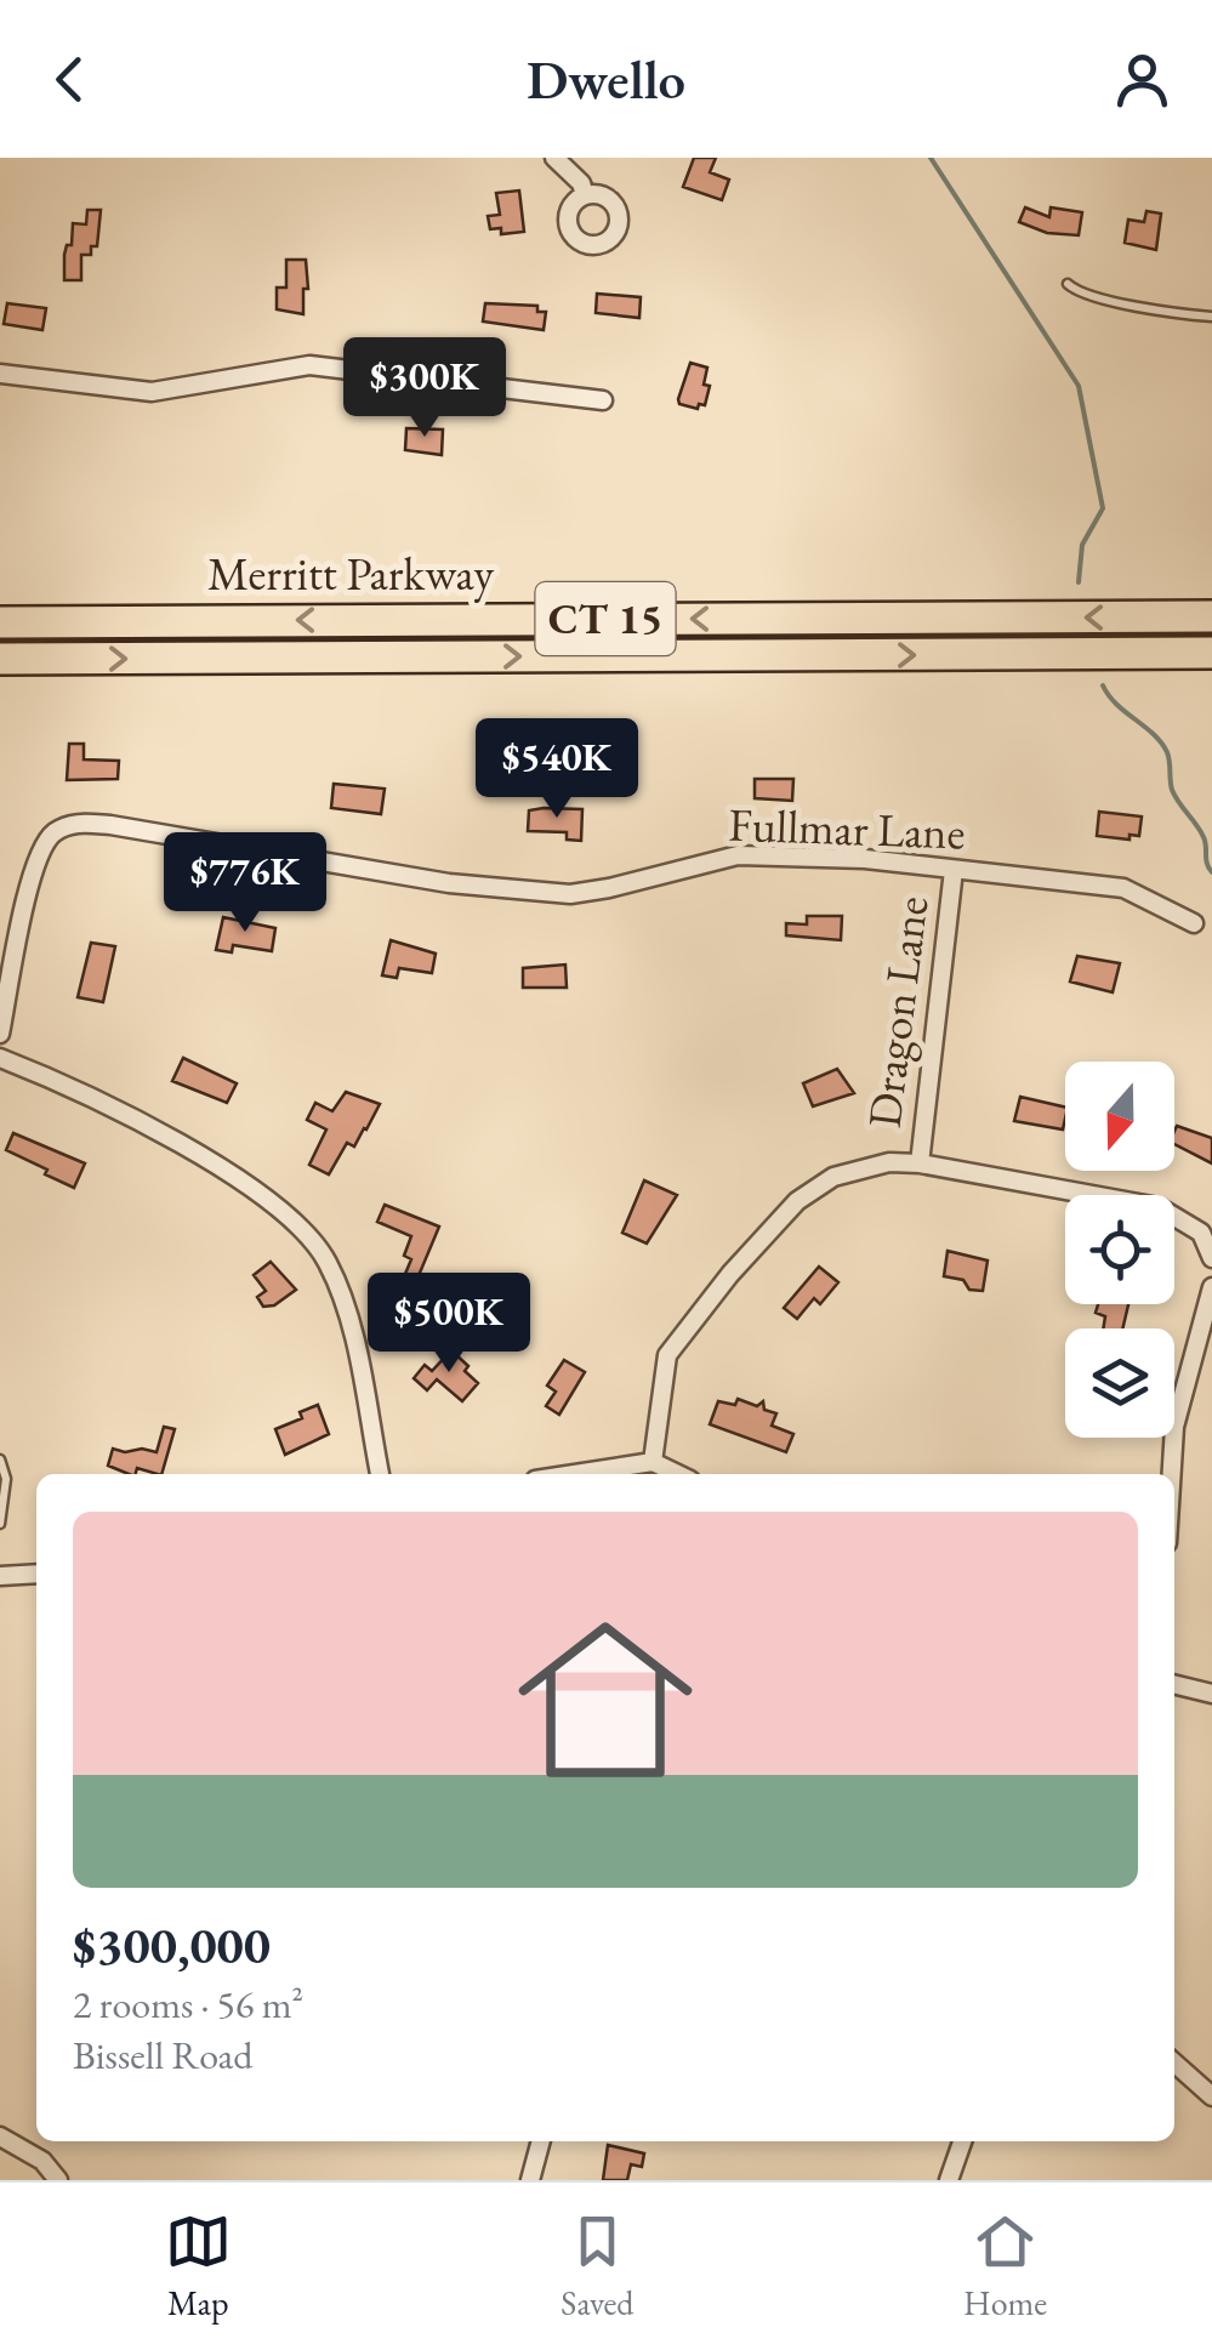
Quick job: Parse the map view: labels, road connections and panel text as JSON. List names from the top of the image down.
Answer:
{
  "streets": {
    "highway": ["Merritt Parkway", "CT 15"],
    "street": ["Fullmar Lane", "Dragon Lane"]
  },
  "crossings": [
    ["Fullmar Lane", "Dragon Lane"]
  ],
  "north": "bottom",
  "page": {
    "header": "Dwello",
    "price": [
      "$300K",
      "$540K",
      "$776K",
      "$500K"
    ],
    "list": [
      {
        "name": "$300,000",
        "note": "2 rooms · 56 m² · Bissell Road"
      }
    ],
    "tabs": ["Map", "Saved", "Home"]
  }
}
